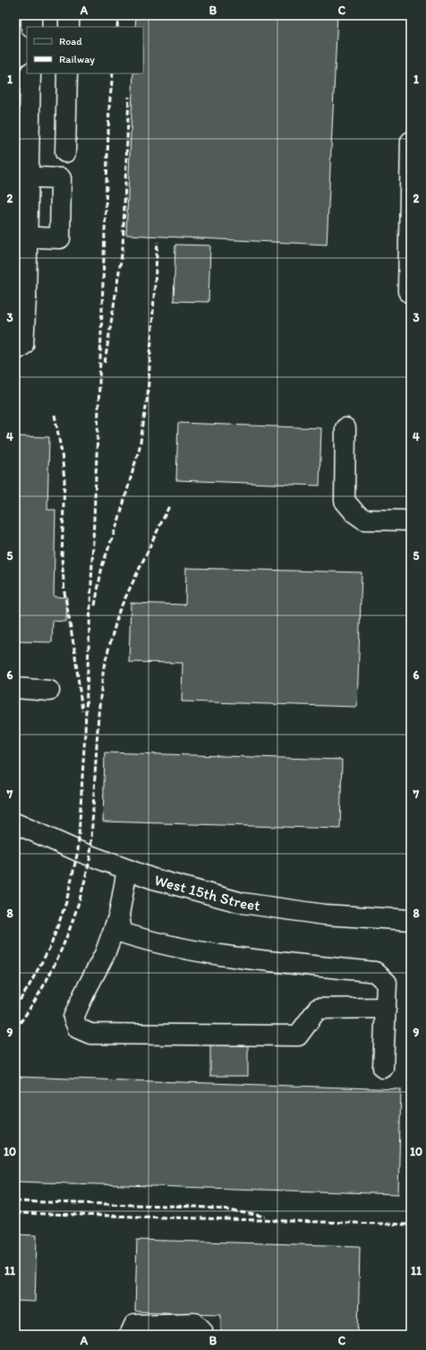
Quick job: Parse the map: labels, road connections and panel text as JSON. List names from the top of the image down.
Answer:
{
  "streets": {
    "street": ["West 15th Street"]
  },
  "legend": ["Road", "Railway"],
  "grid": {
    "columns": ["A", "B", "C"],
    "rows": [
      "1",
      "2",
      "3",
      "4",
      "5",
      "6",
      "7",
      "8",
      "9",
      "10",
      "11"
    ]
  }
}
